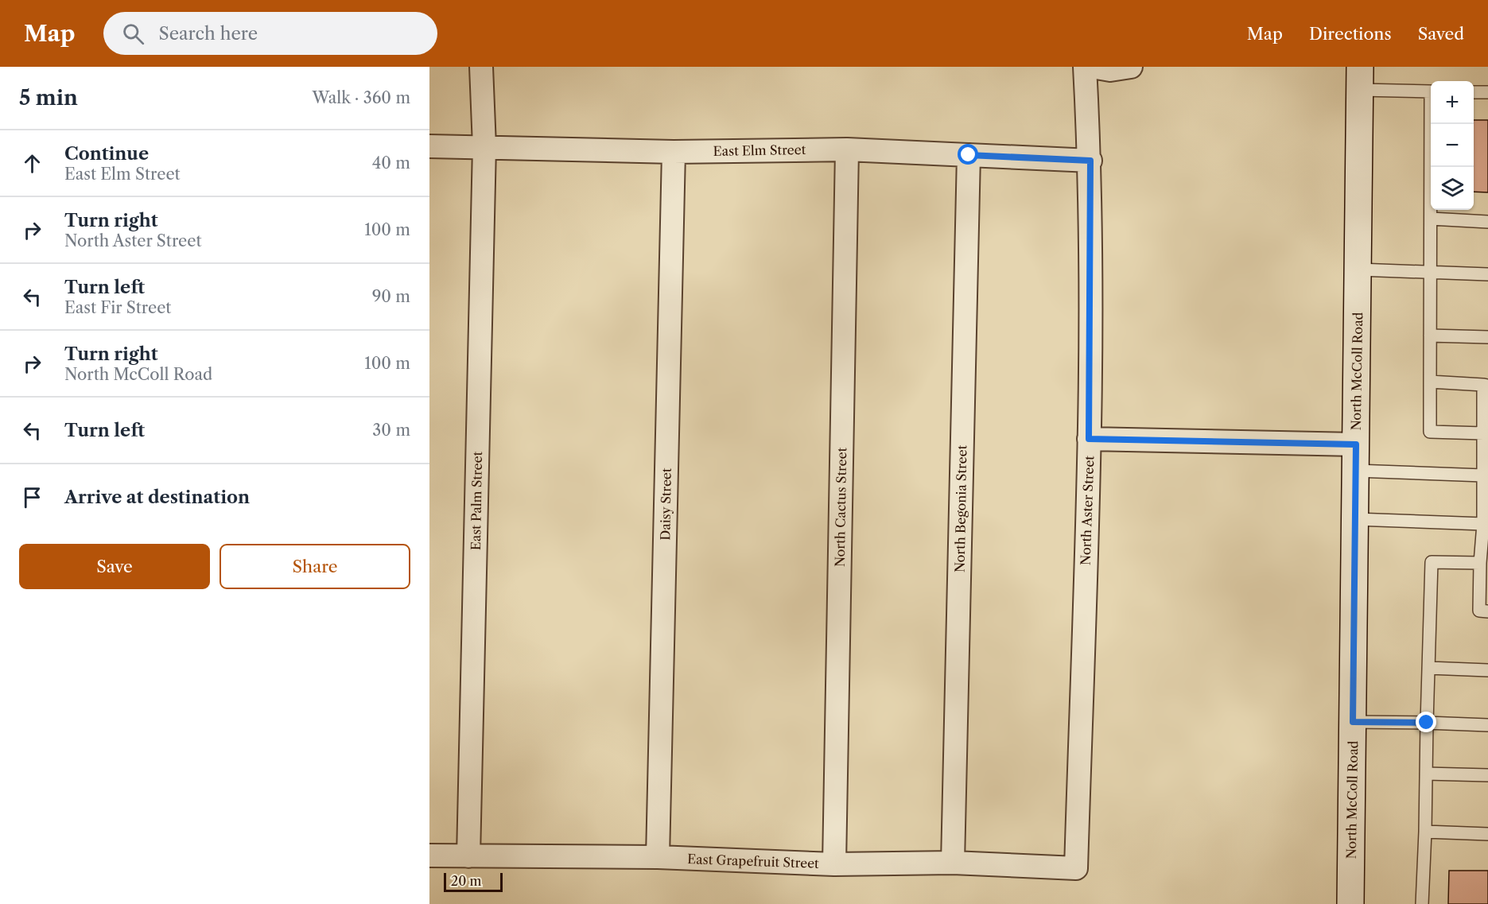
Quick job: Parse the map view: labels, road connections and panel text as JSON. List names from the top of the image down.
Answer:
{
  "streets": {
    "main road": ["North McColl Road"],
    "street": [
      "East Elm Street",
      "East Palm Street",
      "Daisy Street",
      "North Cactus Street",
      "North Begonia Street",
      "North Aster Street",
      "East Grapefruit Street"
    ]
  },
  "crossings": [
    ["East Elm Street", "East Palm Street"],
    ["East Elm Street", "Daisy Street"],
    ["East Elm Street", "North Cactus Street"],
    ["East Elm Street", "North Begonia Street"],
    ["East Elm Street", "North Aster Street"],
    ["East Palm Street", "East Grapefruit Street"],
    ["Daisy Street", "East Grapefruit Street"],
    ["North Cactus Street", "East Grapefruit Street"],
    ["North Begonia Street", "East Grapefruit Street"],
    ["North Aster Street", "East Grapefruit Street"]
  ],
  "scale_bar": "20 m",
  "page": {
    "header": "Map",
    "search": "Search here",
    "nav": ["Map", "Directions", "Saved"],
    "heading": ["5 min", "Walk · 360 m"],
    "map_buttons": ["+", "−"],
    "list": [
      ["Continue", "East Elm Street", "40 m"],
      ["Turn right", "North Aster Street", "100 m"],
      ["Turn left", "East Fir Street", "90 m"],
      ["Turn right", "North McColl Road", "100 m"],
      ["Turn left", "30 m"],
      "Arrive at destination"
    ],
    "buttons": ["Save", "Share"],
    "scale": "20 m"
  }
}
